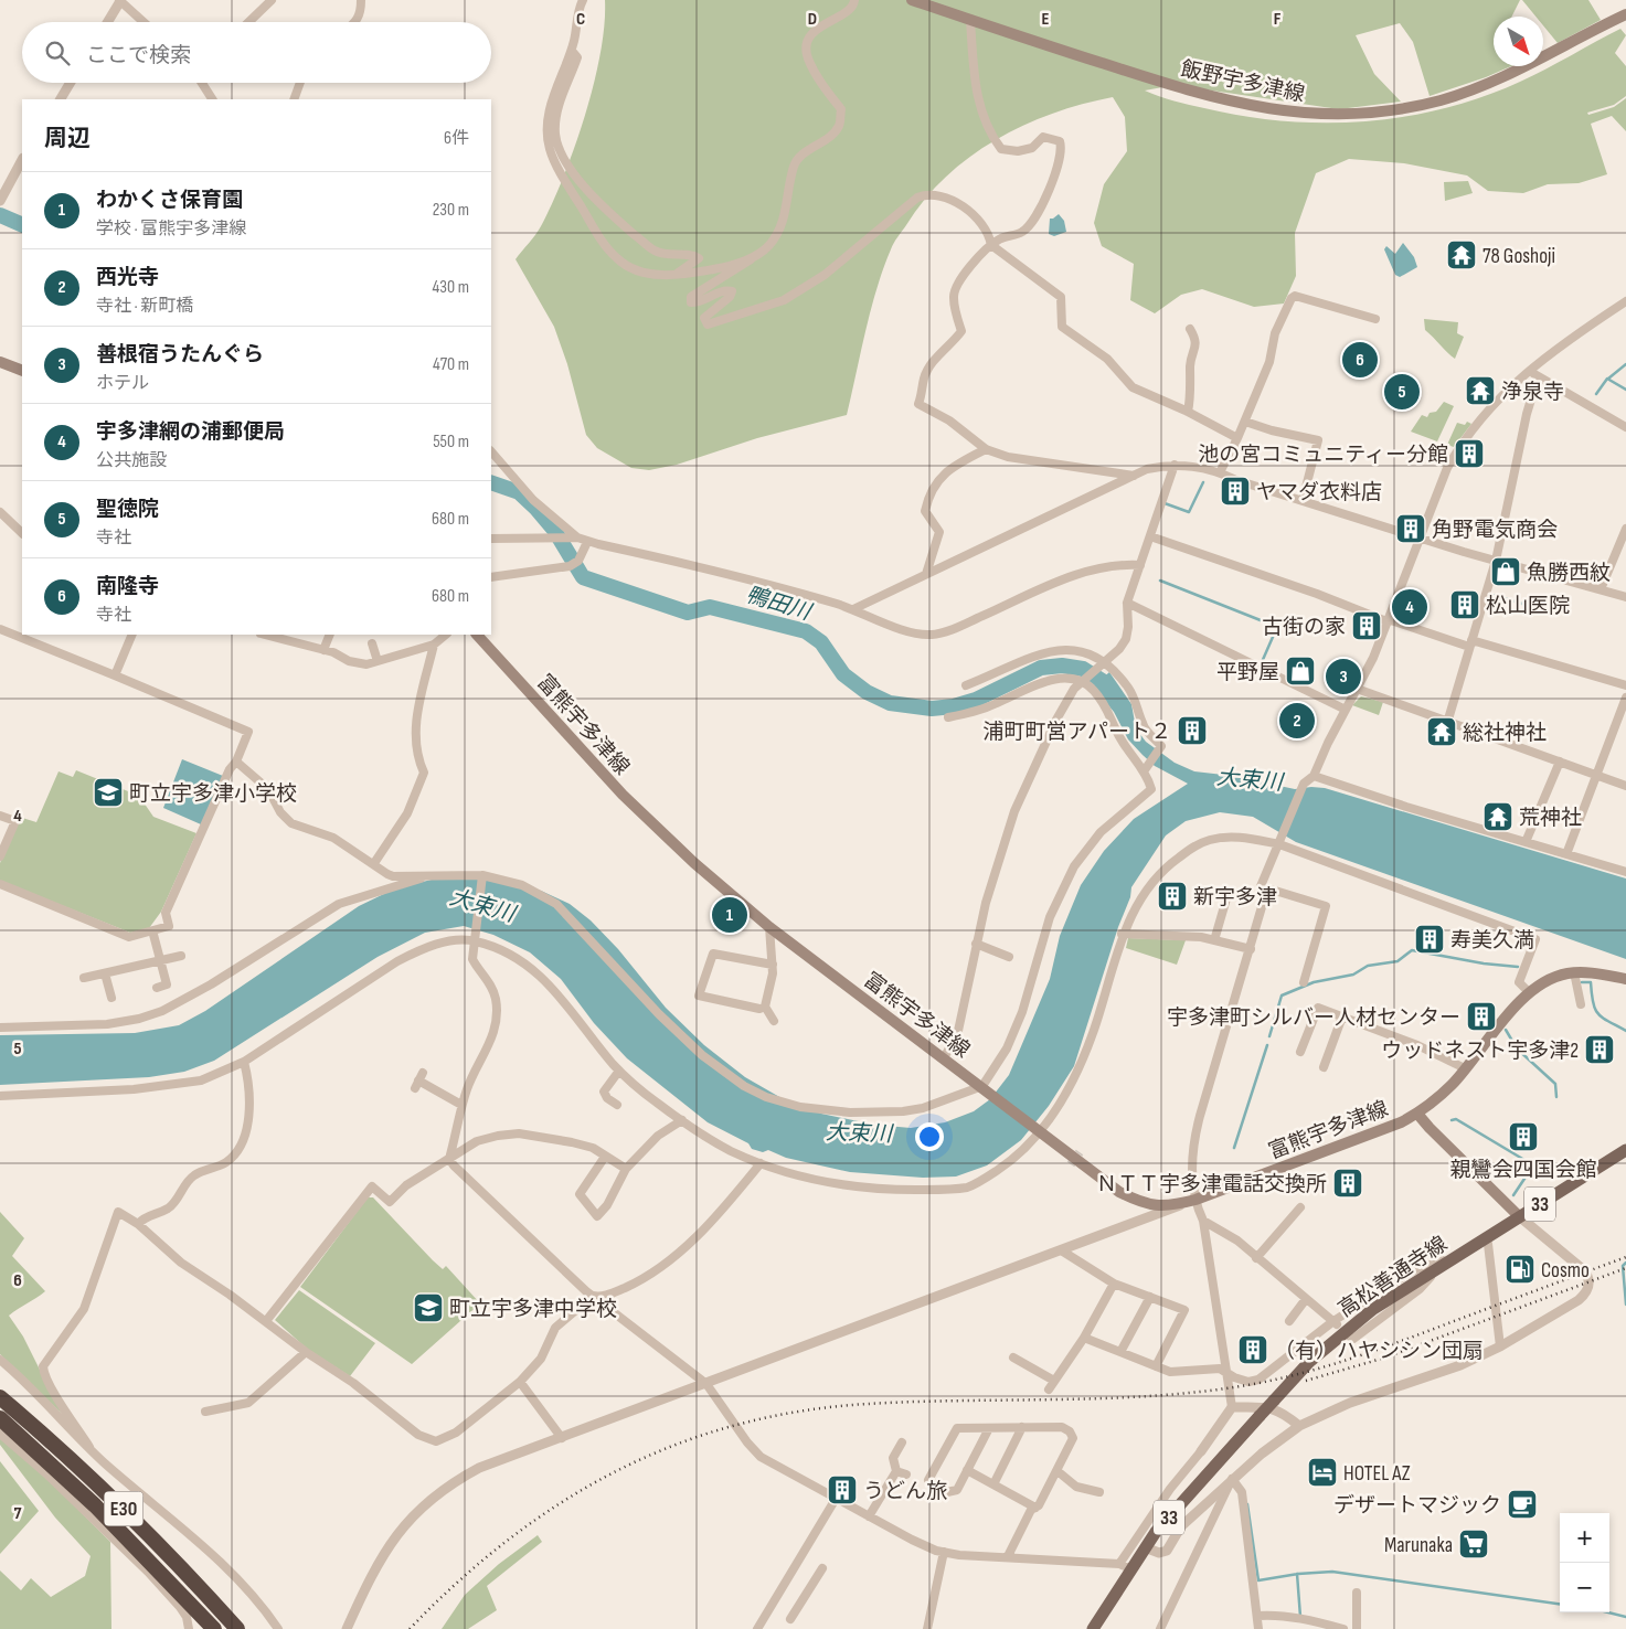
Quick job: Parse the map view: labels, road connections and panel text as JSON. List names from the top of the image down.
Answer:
{
  "streets": {
    "highway": ["E30"],
    "main road": [
      "飯野宇多津線",
      "富熊宇多津線",
      "33",
      "高松善通寺線"
    ]
  },
  "water": ["鴨田川", "大束川"],
  "places": {
    "temple": [
      "78 Goshoji",
      "浄泉寺",
      "総社神社",
      "荒神社"
    ],
    "building": [
      "池の宮コミュニティー分館",
      "ヤマダ衣料店",
      "角野電気商会",
      "松山医院",
      "古街の家",
      "浦町町営アパート２",
      "新宇多津",
      "寿美久満",
      "宇多津町シルバー人材センター",
      "ウッドネスト宇多津2",
      "親鸞会四国会館",
      "ＮＴＴ宇多津電話交換所",
      "（有）ハヤシシン団扇",
      "うどん旅"
    ],
    "shop": ["魚勝西紋", "平野屋"],
    "school or university": ["町立宇多津小学校", "町立宇多津中学校"],
    "fuel station": ["Cosmo"],
    "hotel": ["HOTEL AZ"],
    "cafe": ["デザートマジック"],
    "supermarket": ["Marunaka"]
  },
  "north": "bottom right",
  "page": {
    "search": "ここで検索",
    "heading": ["周辺", "6件"],
    "list": [
      {
        "mark": "1",
        "name": "わかくさ保育園",
        "note": "学校 · 富熊宇多津線",
        "value": "230 m"
      },
      {
        "mark": "2",
        "name": "西光寺",
        "note": "寺社 · 新町橋",
        "value": "430 m"
      },
      {
        "mark": "3",
        "name": "善根宿うたんぐら",
        "note": "ホテル",
        "value": "470 m"
      },
      {
        "mark": "4",
        "name": "宇多津網の浦郵便局",
        "note": "公共施設",
        "value": "550 m"
      },
      {
        "mark": "5",
        "name": "聖徳院",
        "note": "寺社",
        "value": "680 m"
      },
      {
        "mark": "6",
        "name": "南隆寺",
        "note": "寺社",
        "value": "680 m"
      }
    ],
    "pins": [
      "6",
      "5",
      "4",
      "3",
      "2",
      "1"
    ],
    "map_buttons": ["+", "−"]
  },
  "grid": {
    "columns": [
      "C",
      "D",
      "E",
      "F"
    ],
    "rows": [
      "4",
      "5",
      "6",
      "7"
    ]
  }
}
